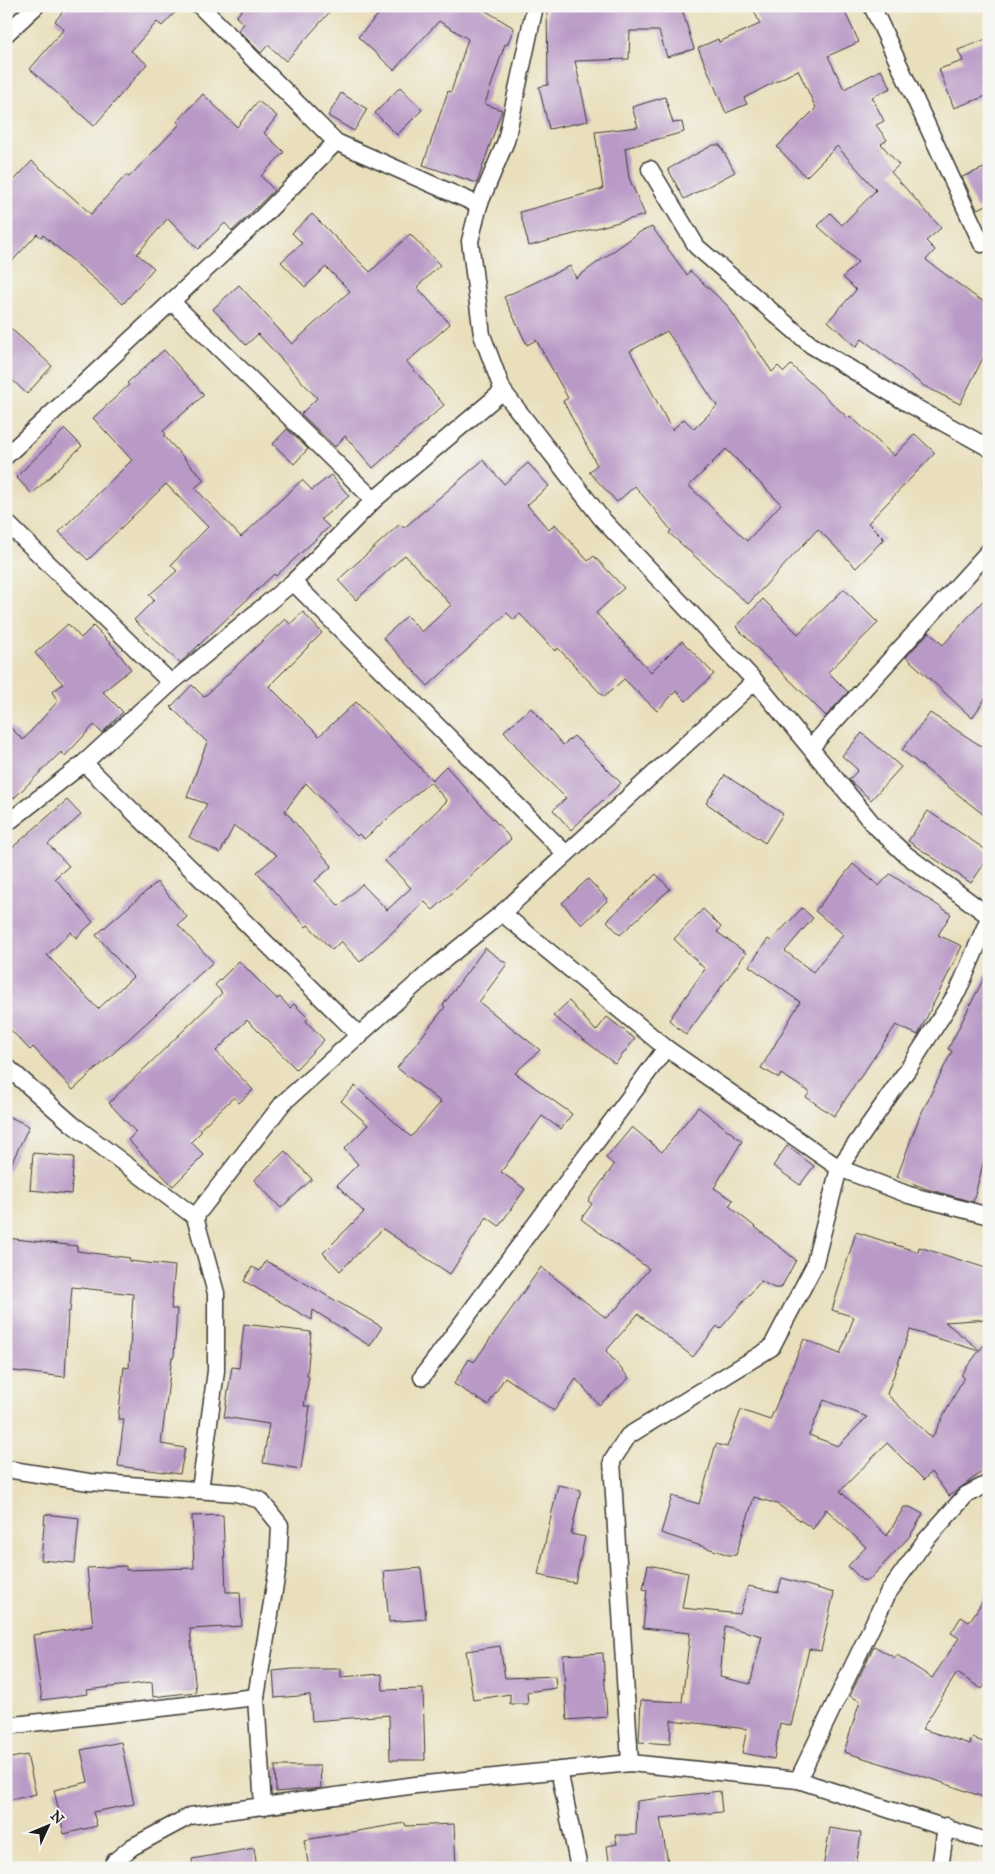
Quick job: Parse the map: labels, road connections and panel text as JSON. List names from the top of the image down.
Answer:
{
  "north": "top right"
}
